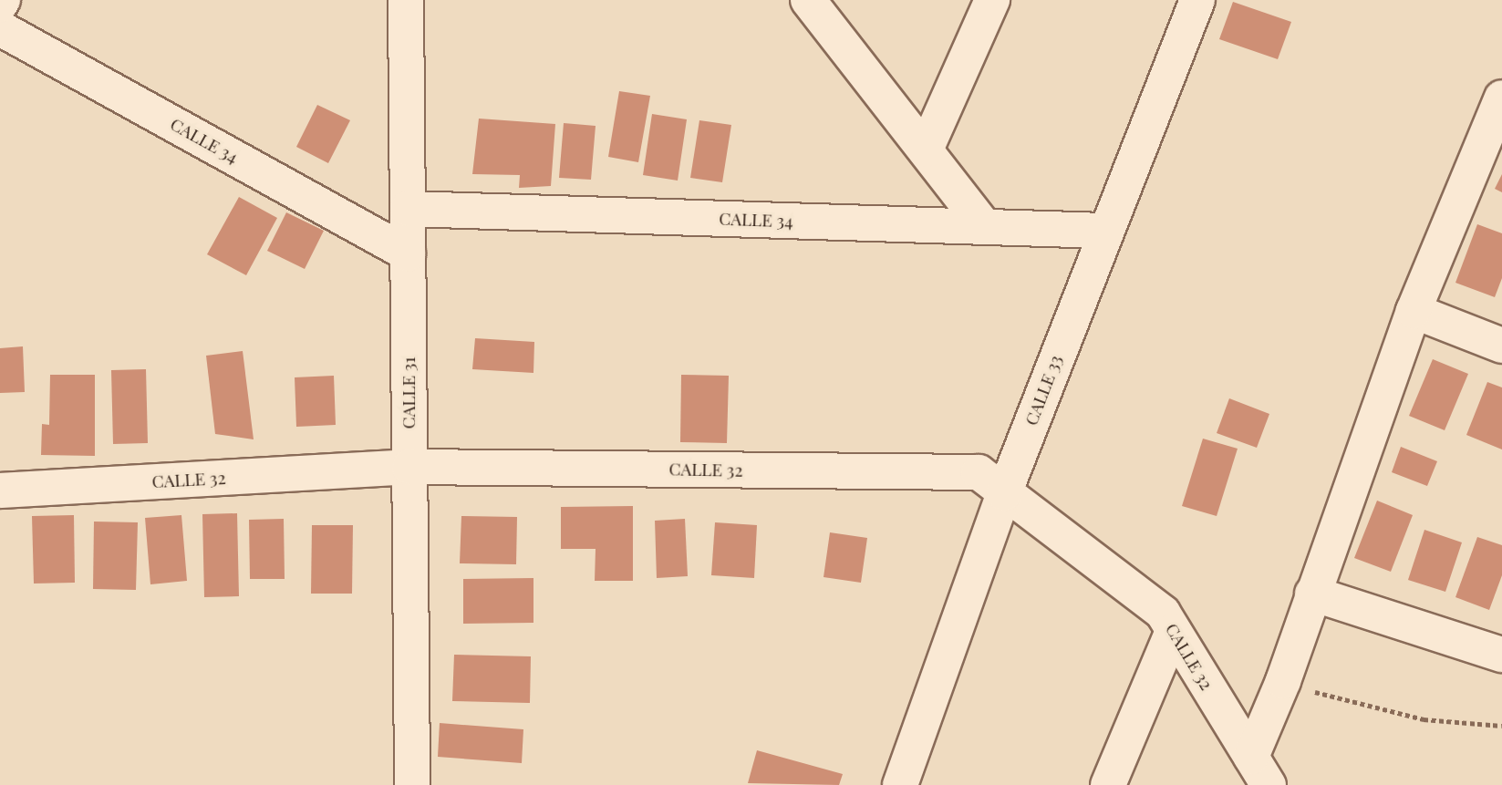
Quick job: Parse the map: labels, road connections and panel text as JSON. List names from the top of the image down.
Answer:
{
  "streets": {
    "street": [
      "CALLE 34",
      "CALLE 33",
      "CALLE 31",
      "CALLE 32"
    ]
  },
  "crossings": [
    ["CALLE 34", "CALLE 33"],
    ["CALLE 34", "CALLE 31"],
    ["CALLE 33", "CALLE 32"],
    ["CALLE 31", "CALLE 32"]
  ]
}
